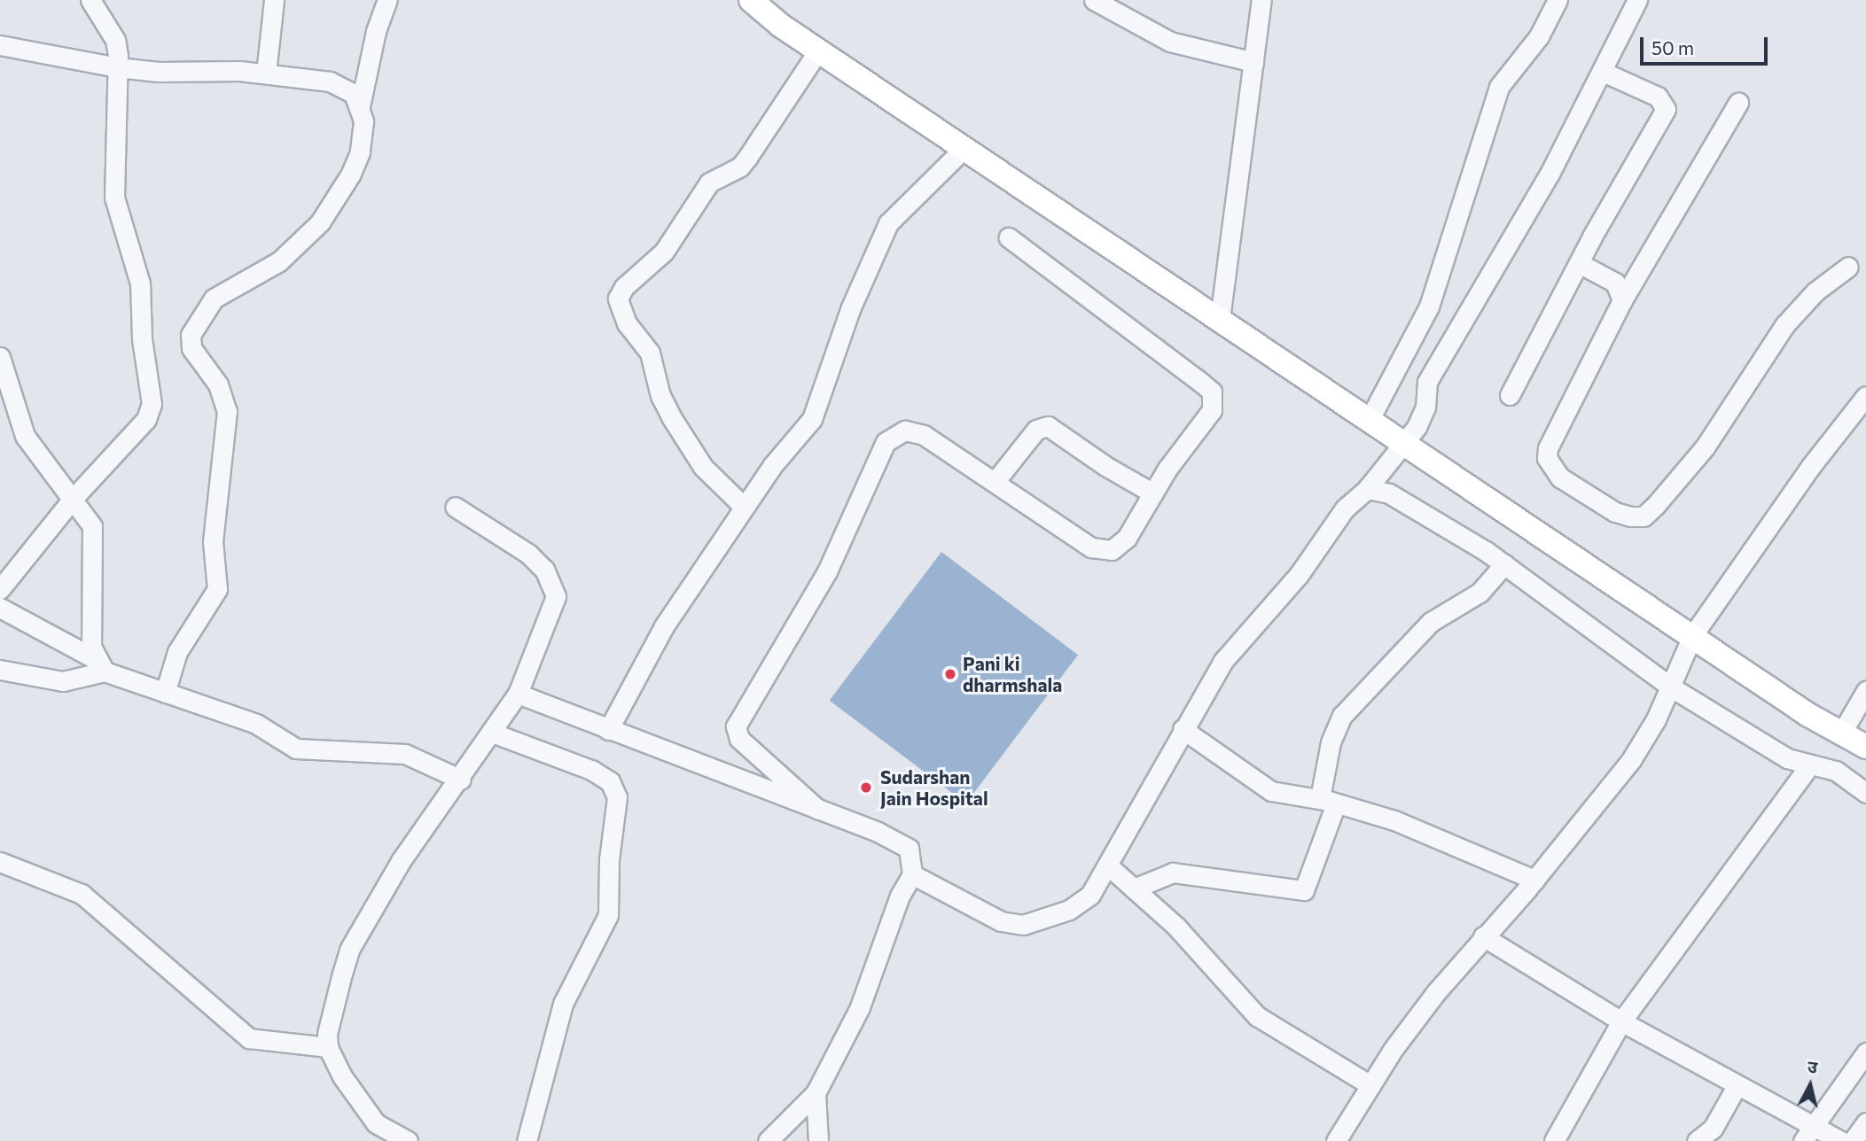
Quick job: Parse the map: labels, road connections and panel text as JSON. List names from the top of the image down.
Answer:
{
  "places": ["Pani ki dharmshala", "Sudarshan Jain Hospital"],
  "scale_bar": "50 m",
  "north": "top"
}
